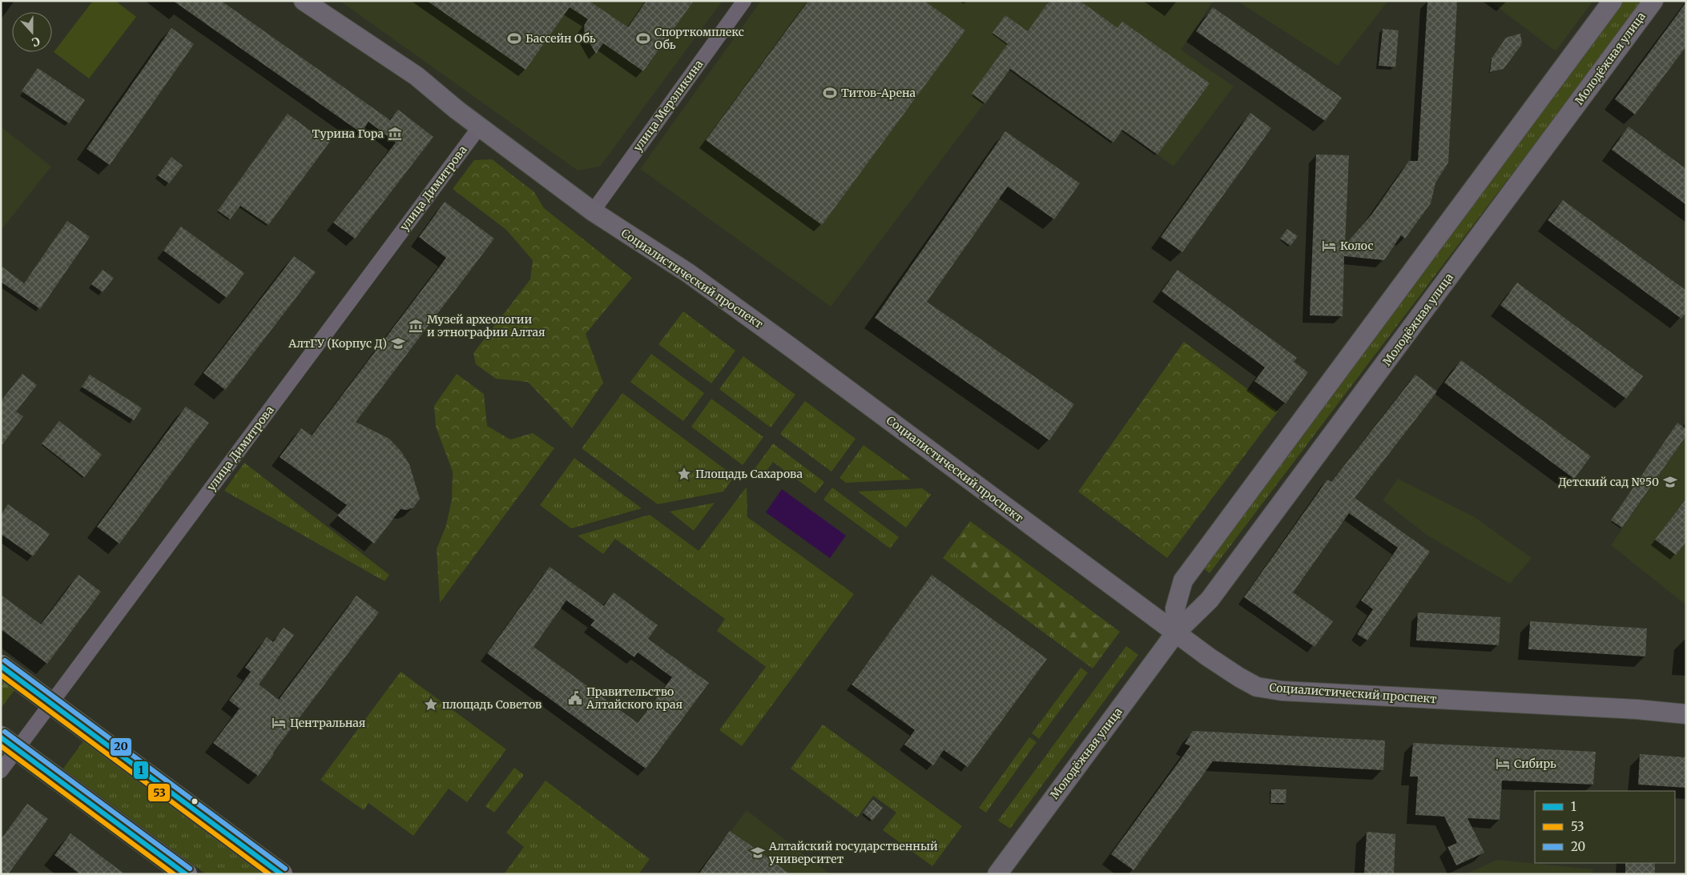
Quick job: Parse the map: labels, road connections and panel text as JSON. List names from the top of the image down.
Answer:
{
  "streets": {
    "street": [
      "Молодёжная улица",
      "улица Мерзликина",
      "улица Димитрова",
      "Социалистический проспект"
    ]
  },
  "crossings": [
    ["Молодёжная улица", "Социалистический проспект"],
    ["улица Мерзликина", "Социалистический проспект"],
    ["улица Димитрова", "Социалистический проспект"]
  ],
  "places": {
    "sports": ["Бассейн Обь", "Спорткомплекс Обь", "Титов-Арена"],
    "museum": ["Турина Гора", "Музей археологии и этнографии Алтая"],
    "hotel": ["Колос", "Центральная", "Сибирь"],
    "school or university": ["АлтГУ (Корпус Д)", "Детский сад №50", "Алтайский государственный университет"],
    "place": ["Площадь Сахарова", "площадь Советов"],
    "public building": ["Правительство Алтайского края"]
  },
  "lines": ["transit line 20", "transit line 1", "transit line 53"],
  "legend": ["1", "53", "20"],
  "north": "bottom"
}
